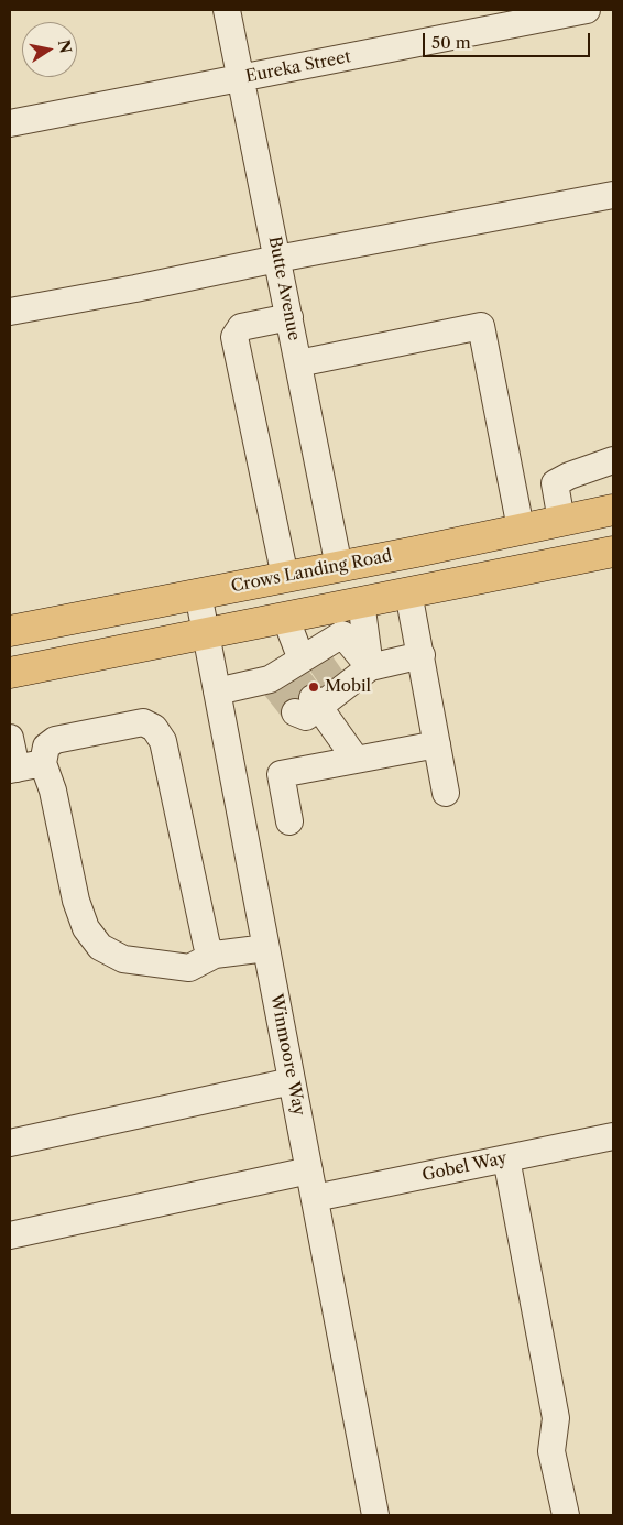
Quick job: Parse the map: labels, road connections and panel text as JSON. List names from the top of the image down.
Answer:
{
  "streets": {
    "main road": ["Crows Landing Road"],
    "street": [
      "Eureka Street",
      "Butte Avenue",
      "Winmoore Way",
      "Gobel Way"
    ]
  },
  "crossings": [
    ["Eureka Street", "Butte Avenue"],
    ["Butte Avenue", "Crows Landing Road"],
    ["Crows Landing Road", "Winmoore Way"],
    ["Winmoore Way", "Gobel Way"]
  ],
  "places": ["Mobil"],
  "scale_bar": "50 m",
  "north": "right"
}
